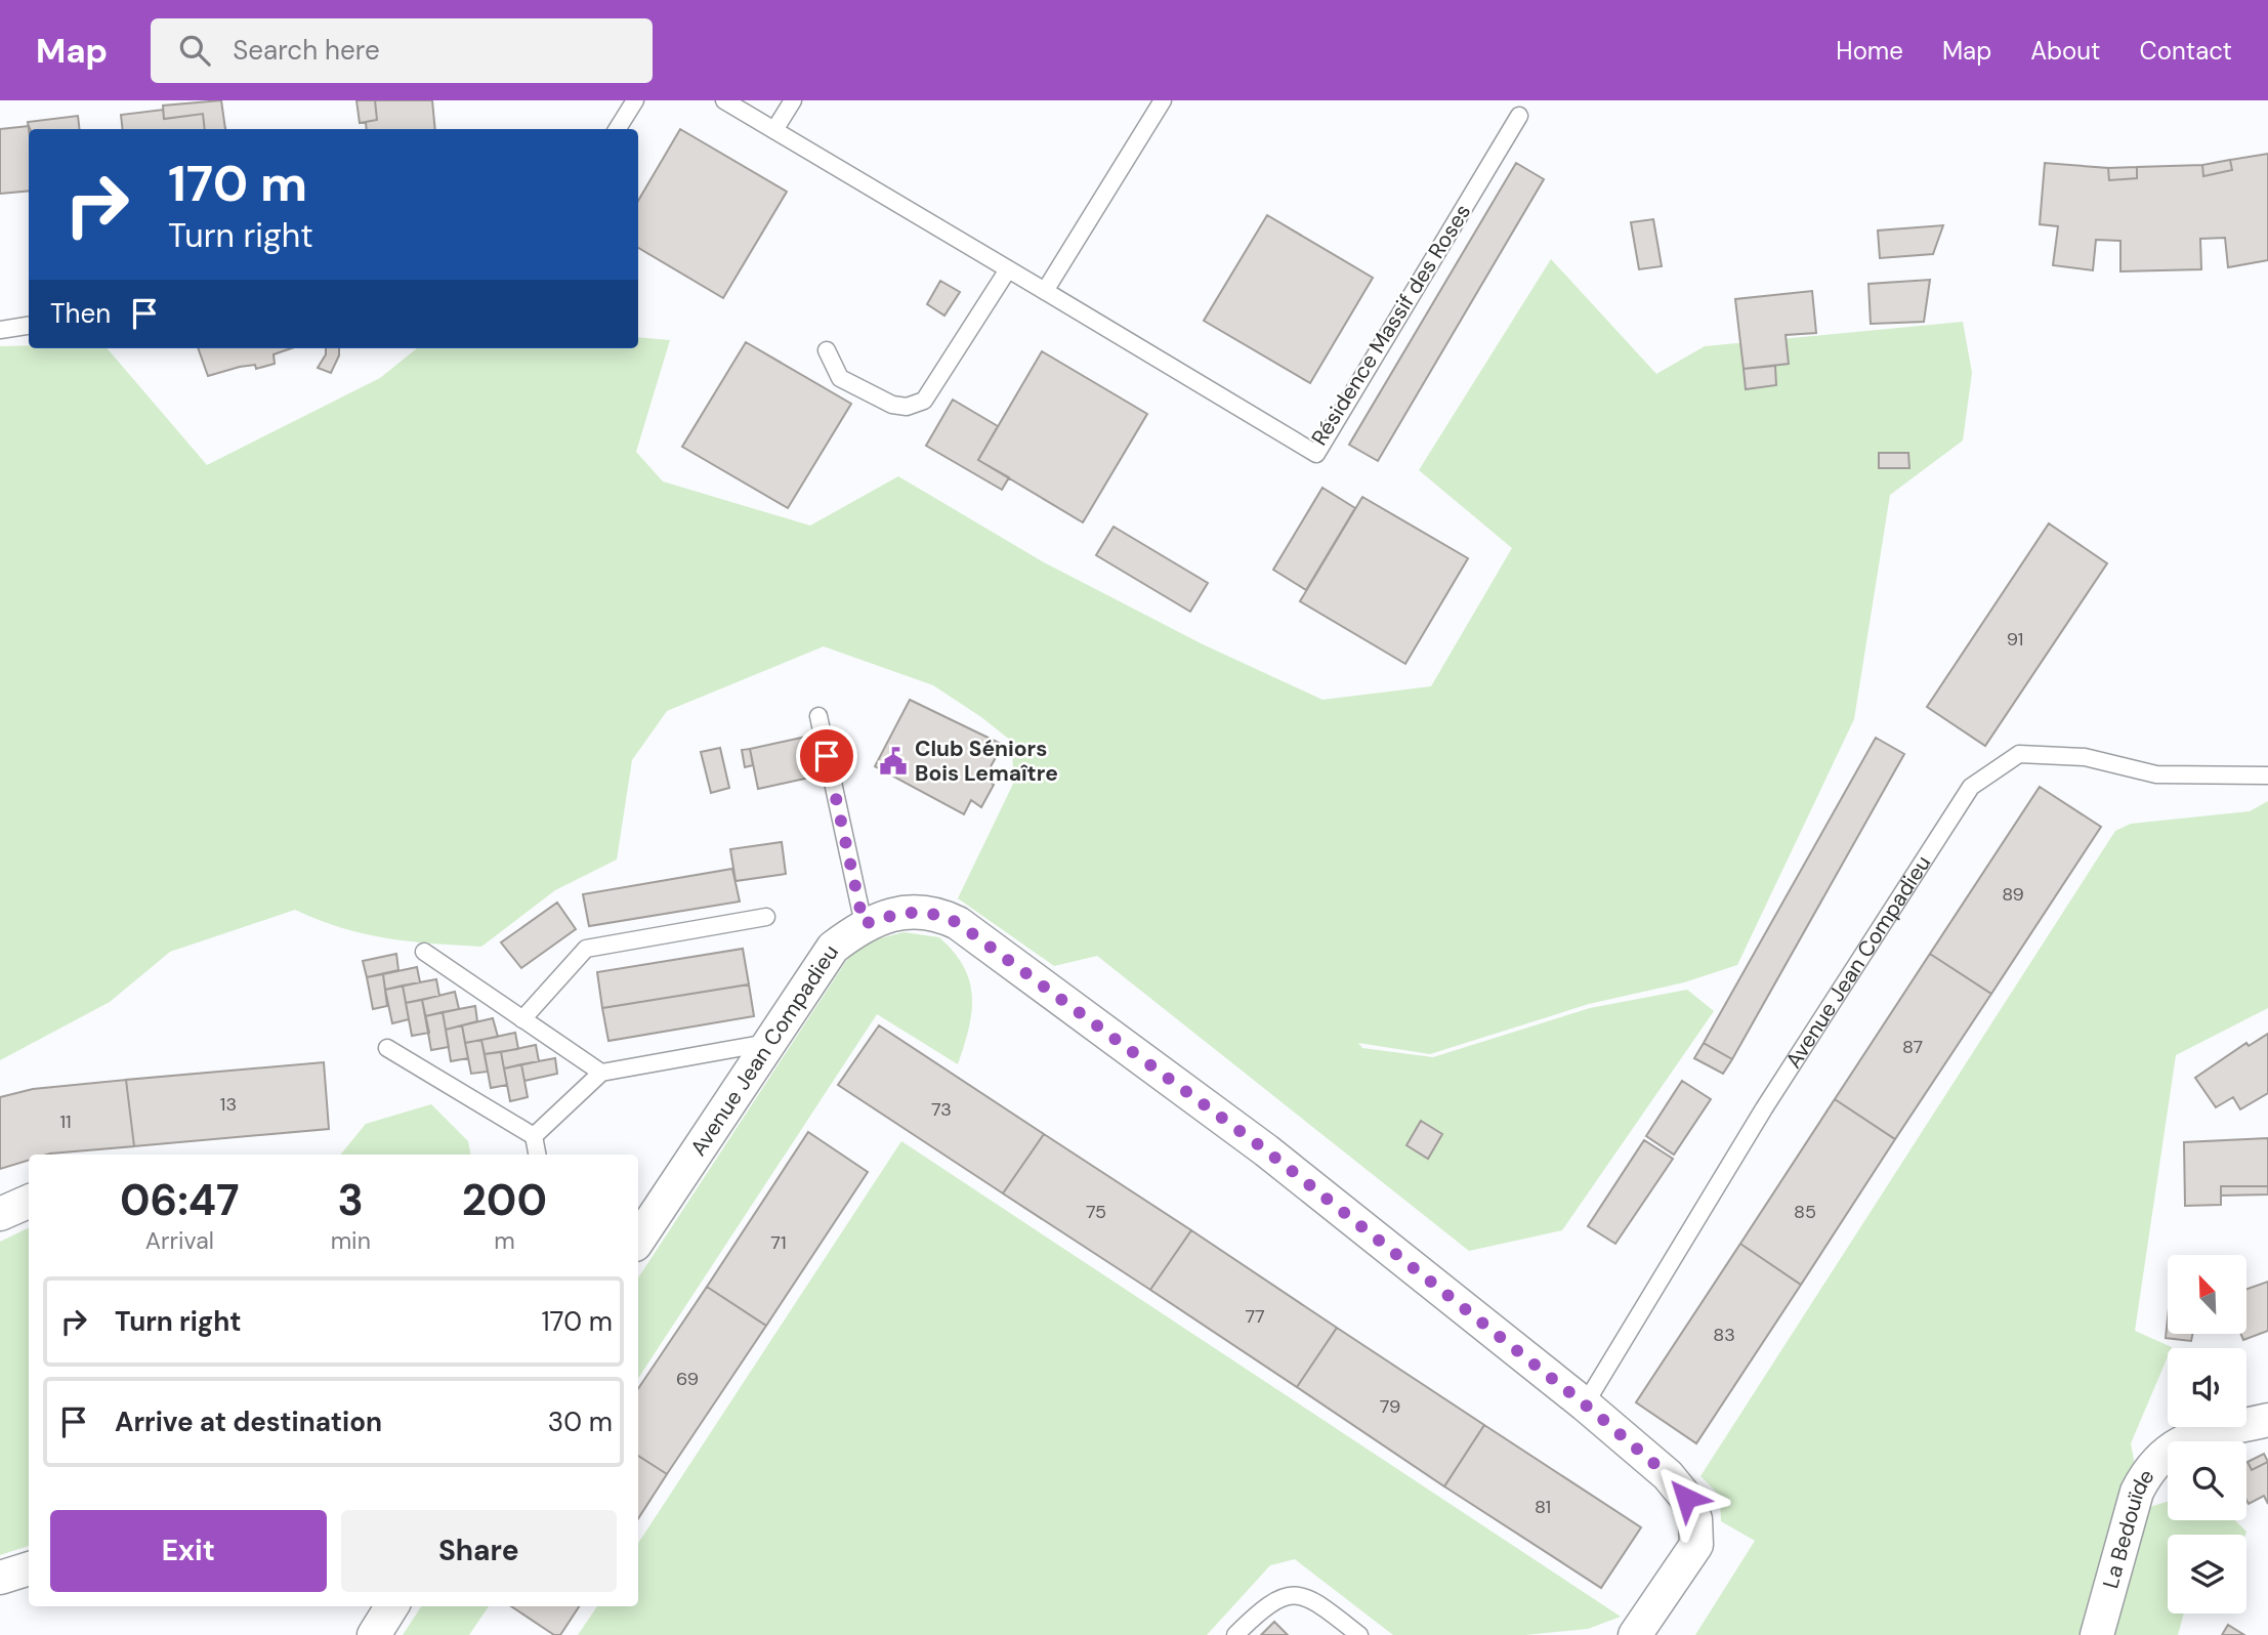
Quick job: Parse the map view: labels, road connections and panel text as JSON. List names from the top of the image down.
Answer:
{
  "streets": {
    "street": ["Avenue Jean Compadieu", "La Bedouïde"],
    "lane": ["Résidence Massif des Roses"]
  },
  "places": {
    "public building": ["Club Séniors Bois Lemaître"]
  },
  "house_numbers": [
    "91",
    "89",
    "87",
    "13",
    "73",
    "11",
    "75",
    "85",
    "71",
    "77",
    "83",
    "69",
    "79",
    "81"
  ],
  "north": "top left",
  "page": {
    "header": "Map",
    "search": "Search here",
    "nav": [
      "Home",
      "Map",
      "About",
      "Contact"
    ],
    "turn": ["170 m", "Turn right"],
    "then": "Then",
    "eta": [
      "06:47",
      "Arrival",
      "3",
      "min",
      "200",
      "m"
    ],
    "list": [
      {
        "name": "Turn right",
        "value": "170 m"
      },
      {
        "name": "Arrive at destination",
        "value": "30 m"
      }
    ],
    "buttons": ["Exit", "Share"]
  }
}
